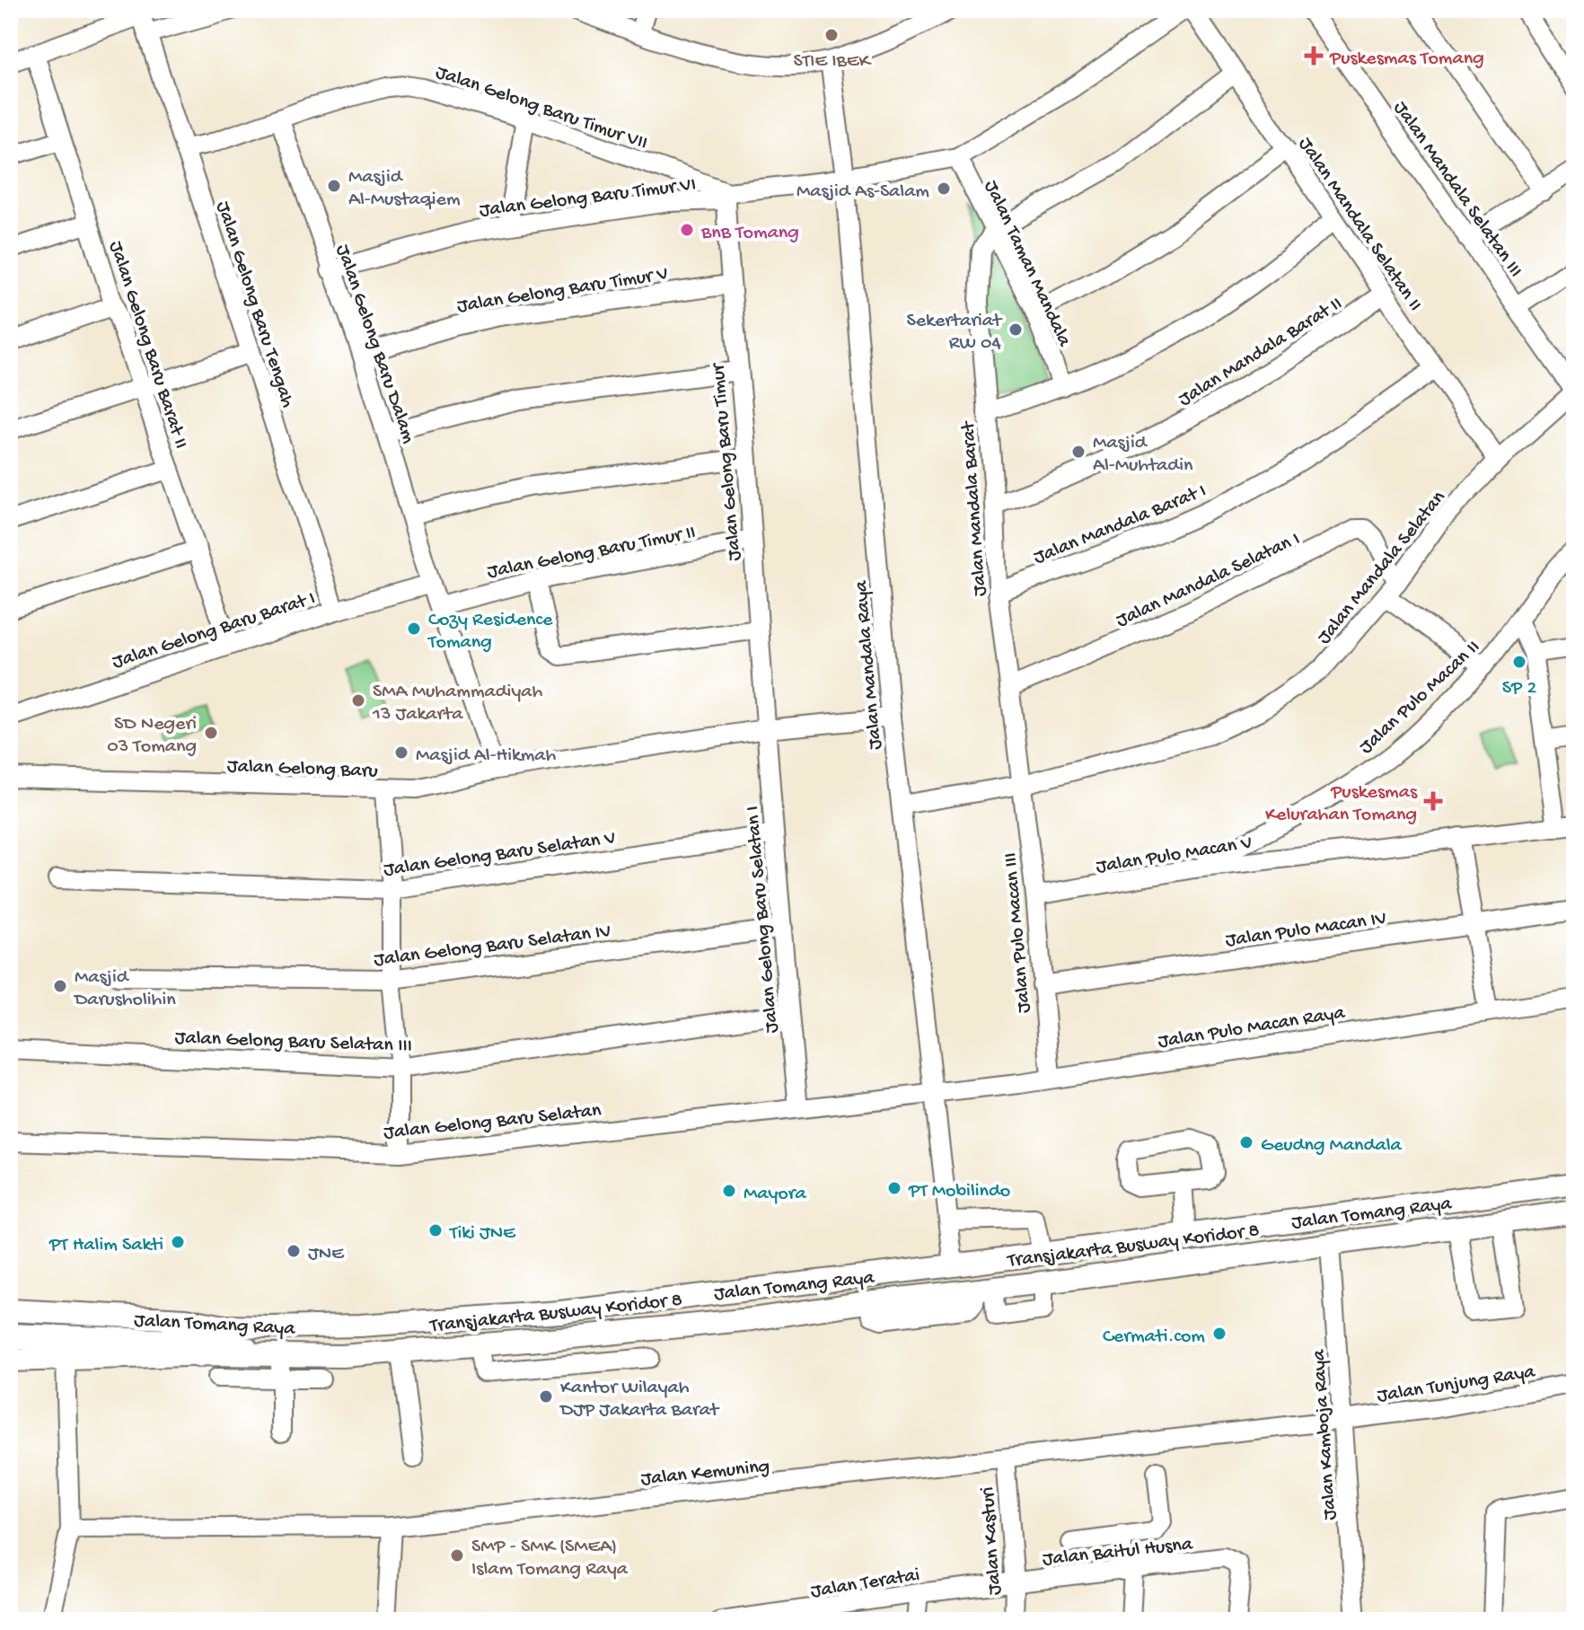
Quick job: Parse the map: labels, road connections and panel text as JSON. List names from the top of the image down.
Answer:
{
  "streets": {
    "main road": ["Jalan Tomang Raya"],
    "street": [
      "Jalan Gelong Baru Timur VII",
      "Jalan Mandala Selatan III",
      "Jalan Gelong Baru Timur VI",
      "Jalan Mandala Selatan II",
      "Jalan Taman Mandala",
      "Jalan Gelong Baru Timur V",
      "Jalan Gelong Baru Tengah",
      "Jalan Gelong Baru Dalam",
      "Jalan Gelong Baru Barat II",
      "Jalan Mandala Barat II",
      "Jalan Gelong Baru Timur",
      "Jalan Mandala Barat",
      "Jalan Mandala Barat I",
      "Jalan Gelong Baru Timur II",
      "Jalan Mandala Selatan",
      "Jalan Mandala Selatan I",
      "Jalan Gelong Baru Barat I",
      "Jalan Mandala Raya",
      "Jalan Pulo Macan II",
      "Jalan Gelong Baru",
      "Jalan Gelong Baru Selatan V",
      "Jalan Pulo Macan V",
      "Jalan Gelong Baru Selatan I",
      "Jalan Pulo Macan IV",
      "Jalan Pulo Macan III",
      "Jalan Gelong Baru Selatan IV",
      "Jalan Pulo Macan Raya",
      "Jalan Gelong Baru Selatan III",
      "Jalan Gelong Baru Selatan",
      "Transjakarta Busway Koridor 8",
      "Jalan Tunjung Raya",
      "Jalan Kamboja Raya",
      "Jalan Kemuning",
      "Jalan Kasturi",
      "Jalan Baitul Husna",
      "Jalan Teratai"
    ]
  },
  "crossings": [
    ["Jalan Gelong Baru Timur VII", "Jalan Gelong Baru Timur VI"],
    ["Jalan Gelong Baru Timur VII", "Jalan Taman Mandala"],
    ["Jalan Gelong Baru Timur VII", "Jalan Gelong Baru Tengah"],
    ["Jalan Gelong Baru Timur VII", "Jalan Gelong Baru Dalam"],
    ["Jalan Gelong Baru Timur VII", "Jalan Gelong Baru Timur"],
    ["Jalan Gelong Baru Timur VII", "Jalan Mandala Raya"],
    ["Jalan Mandala Selatan III", "Jalan Mandala Selatan"],
    ["Jalan Gelong Baru Timur VI", "Jalan Gelong Baru Dalam"],
    ["Jalan Gelong Baru Timur VI", "Jalan Gelong Baru Timur"],
    ["Jalan Mandala Selatan II", "Jalan Mandala Barat II"],
    ["Jalan Mandala Selatan II", "Jalan Mandala Barat I"],
    ["Jalan Mandala Selatan II", "Jalan Mandala Selatan"],
    ["Jalan Taman Mandala", "Jalan Mandala Barat"],
    ["Jalan Gelong Baru Timur V", "Jalan Gelong Baru Dalam"],
    ["Jalan Gelong Baru Timur V", "Jalan Gelong Baru Timur"],
    ["Jalan Gelong Baru Tengah", "Jalan Gelong Baru Barat I"],
    ["Jalan Gelong Baru Dalam", "Jalan Gelong Baru Barat I"],
    ["Jalan Gelong Baru Barat II", "Jalan Gelong Baru Barat I"],
    ["Jalan Mandala Barat II", "Jalan Mandala Barat"],
    ["Jalan Gelong Baru Timur", "Jalan Gelong Baru Timur II"],
    ["Jalan Gelong Baru Timur", "Jalan Gelong Baru"],
    ["Jalan Gelong Baru Timur", "Jalan Gelong Baru Selatan I"],
    ["Jalan Mandala Barat", "Jalan Mandala Barat I"],
    ["Jalan Mandala Barat", "Jalan Mandala Selatan"],
    ["Jalan Mandala Barat", "Jalan Mandala Selatan I"],
    ["Jalan Mandala Barat", "Jalan Pulo Macan III"],
    ["Jalan Mandala Selatan", "Jalan Mandala Selatan I"],
    ["Jalan Mandala Selatan", "Jalan Mandala Raya"],
    ["Jalan Mandala Selatan", "Jalan Pulo Macan III"],
    ["Jalan Mandala Raya", "Jalan Gelong Baru"],
    ["Jalan Mandala Raya", "Jalan Pulo Macan Raya"],
    ["Jalan Mandala Raya", "Jalan Gelong Baru Selatan"],
    ["Jalan Mandala Raya", "Jalan Tomang Raya"],
    ["Jalan Pulo Macan II", "Jalan Pulo Macan V"],
    ["Jalan Gelong Baru", "Jalan Gelong Baru Selatan I"],
    ["Jalan Gelong Baru Selatan V", "Jalan Gelong Baru Selatan I"],
    ["Jalan Pulo Macan V", "Jalan Pulo Macan III"],
    ["Jalan Gelong Baru Selatan I", "Jalan Gelong Baru Selatan IV"],
    ["Jalan Gelong Baru Selatan I", "Jalan Gelong Baru Selatan III"],
    ["Jalan Gelong Baru Selatan I", "Jalan Gelong Baru Selatan"],
    ["Jalan Pulo Macan IV", "Jalan Pulo Macan III"],
    ["Jalan Pulo Macan III", "Jalan Pulo Macan Raya"],
    ["Jalan Pulo Macan Raya", "Jalan Gelong Baru Selatan"],
    ["Jalan Tomang Raya", "Transjakarta Busway Koridor 8"],
    ["Jalan Tomang Raya", "Jalan Kamboja Raya"],
    ["Jalan Tunjung Raya", "Jalan Kamboja Raya"],
    ["Jalan Tunjung Raya", "Jalan Kemuning"],
    ["Jalan Kamboja Raya", "Jalan Kemuning"],
    ["Jalan Kemuning", "Jalan Kasturi"],
    ["Jalan Kasturi", "Jalan Baitul Husna"],
    ["Jalan Kasturi", "Jalan Teratai"],
    ["Jalan Baitul Husna", "Jalan Teratai"]
  ],
  "places": {
    "other": [
      "STIE IBEK",
      "Masjid Al-Mustaqiem",
      "Masjid As-Salam",
      "BnB Tomang",
      "Sekertariat RW 04",
      "Masjid Al-Muhtadin",
      "Cozy Residence Tomang",
      "SP 2",
      "SMA Muhammadiyah 13 Jakarta",
      "SD Negeri 03 Tomang",
      "Masjid Al-Hikmah",
      "Masjid Darusholihin",
      "Geudng Mandala",
      "PT Mobilindo",
      "Mayora",
      "Tiki JNE",
      "PT Halim Sakti",
      "JNE",
      "Cermati.com",
      "Kantor Wilayah DJP Jakarta Barat",
      "SMP - SMK (SMEA) Islam Tomang Raya"
    ],
    "health": ["Puskesmas Tomang", "Puskesmas Kelurahan Tomang"]
  }
}
